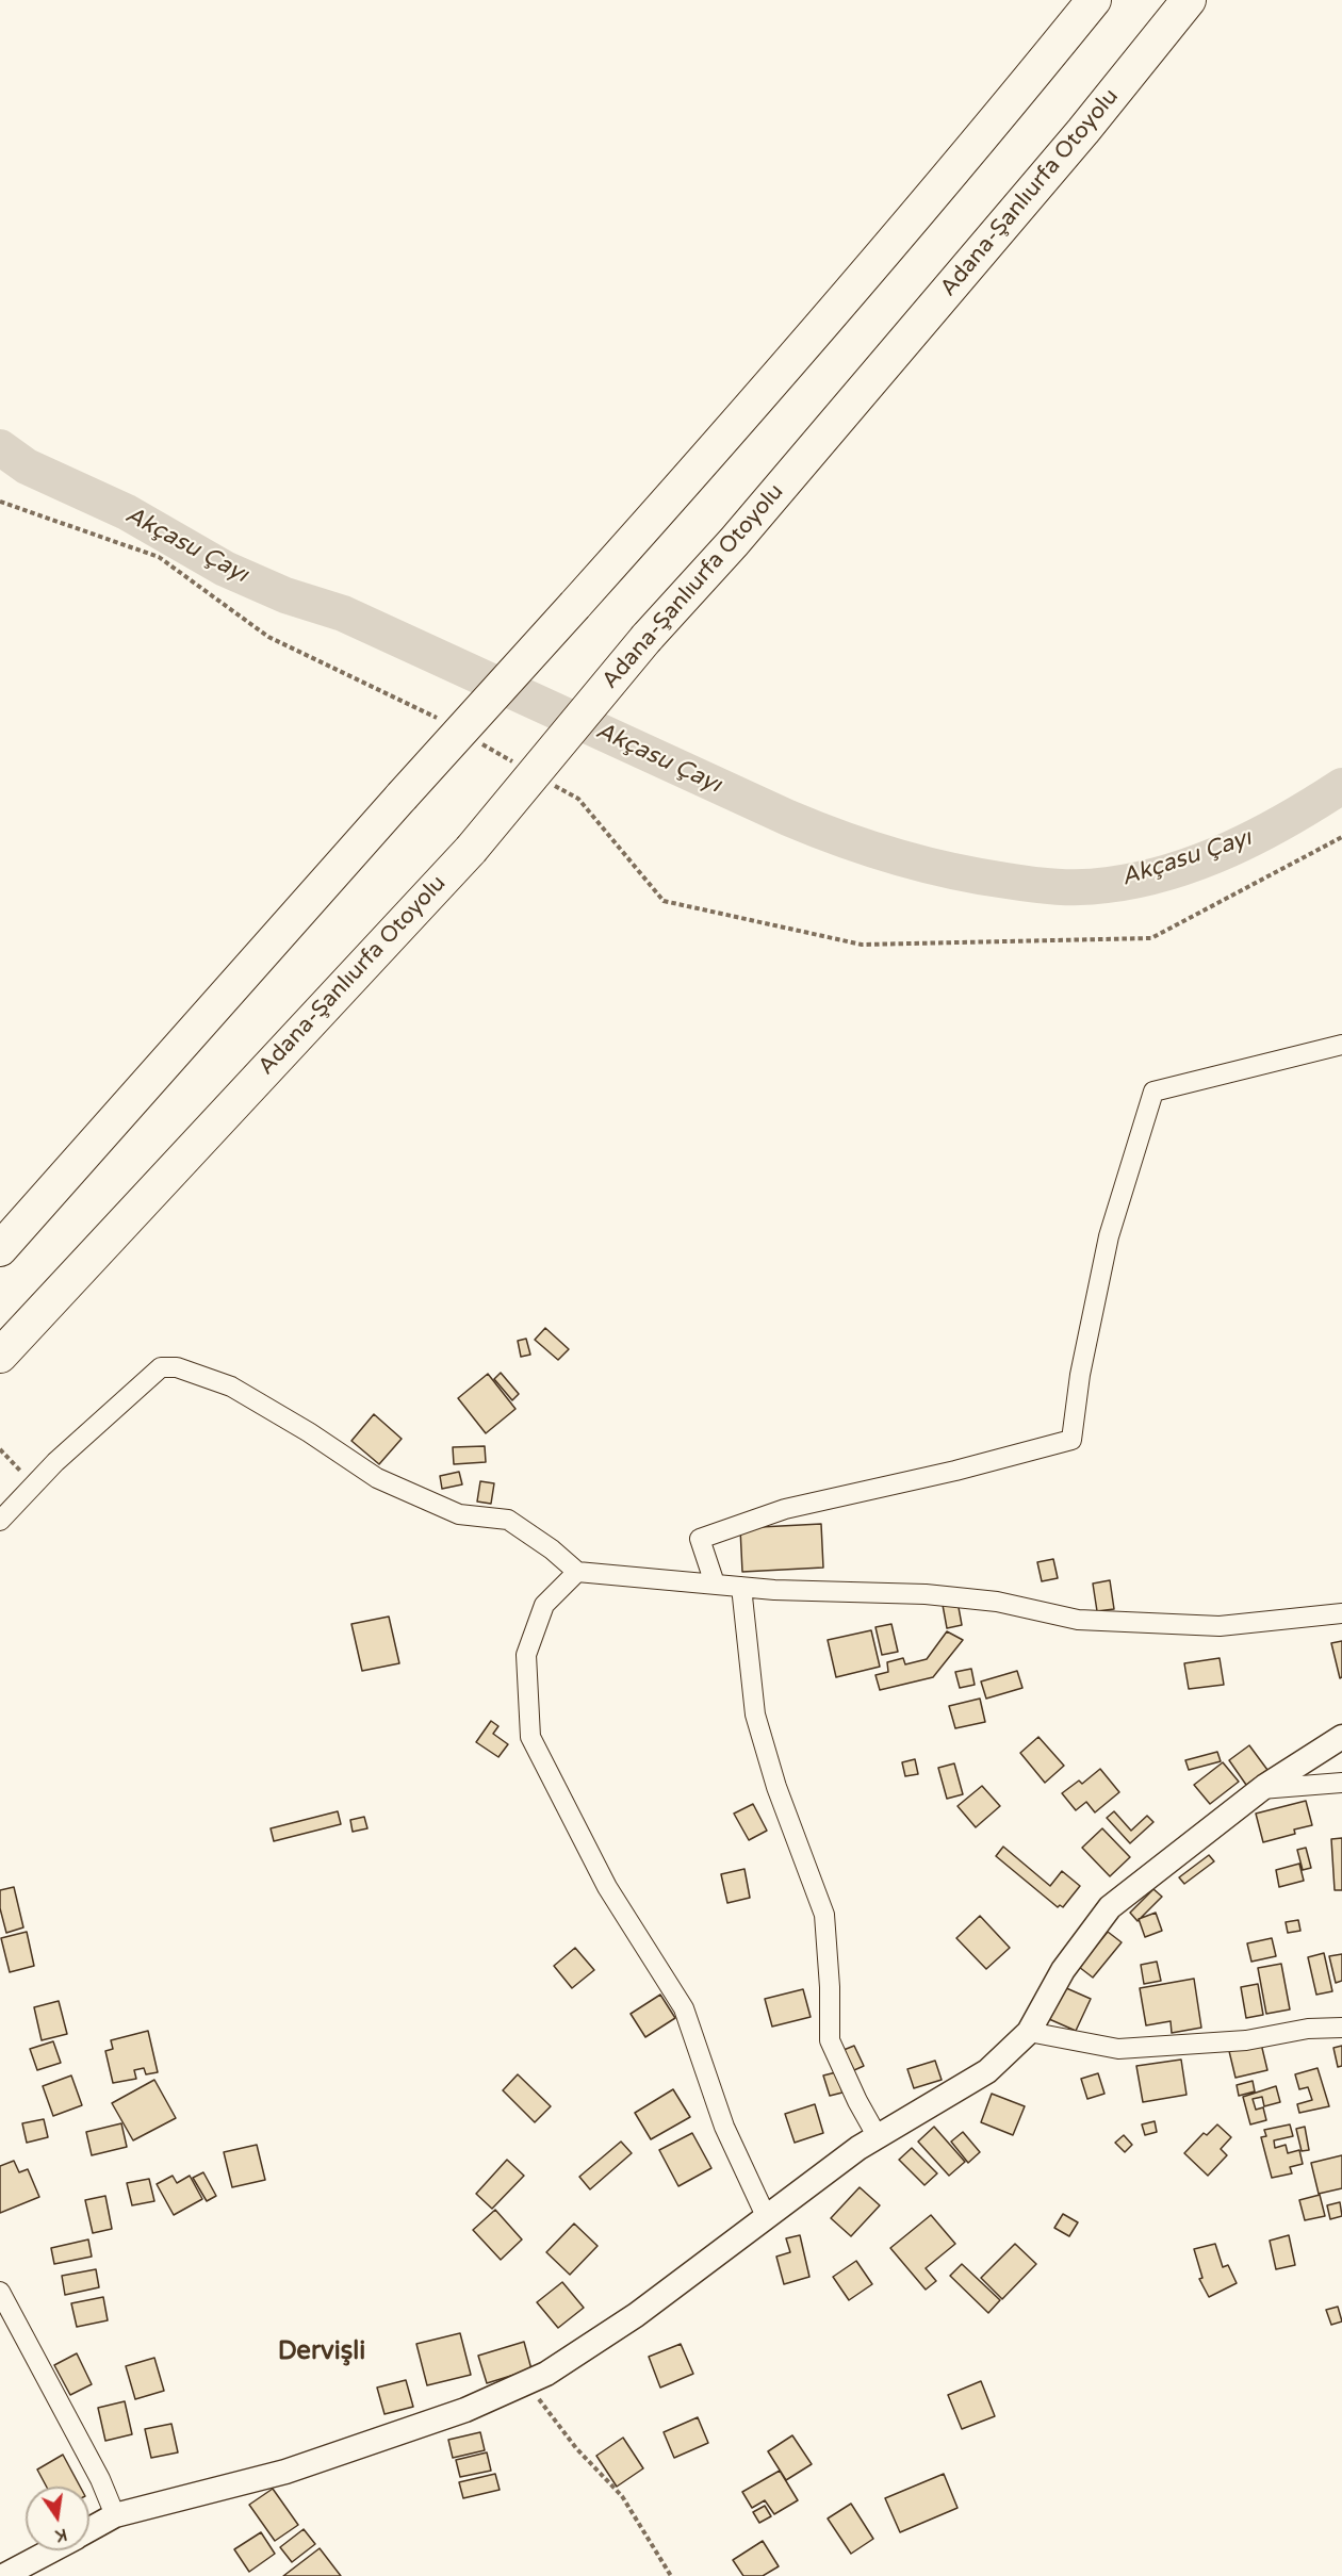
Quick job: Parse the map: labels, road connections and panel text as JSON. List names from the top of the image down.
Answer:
{
  "streets": {
    "highway": ["Adana-Şanlıurfa Otoyolu"]
  },
  "districts": ["Dervişli"],
  "water": ["Akçasu Çayı"],
  "north": "bottom"
}
